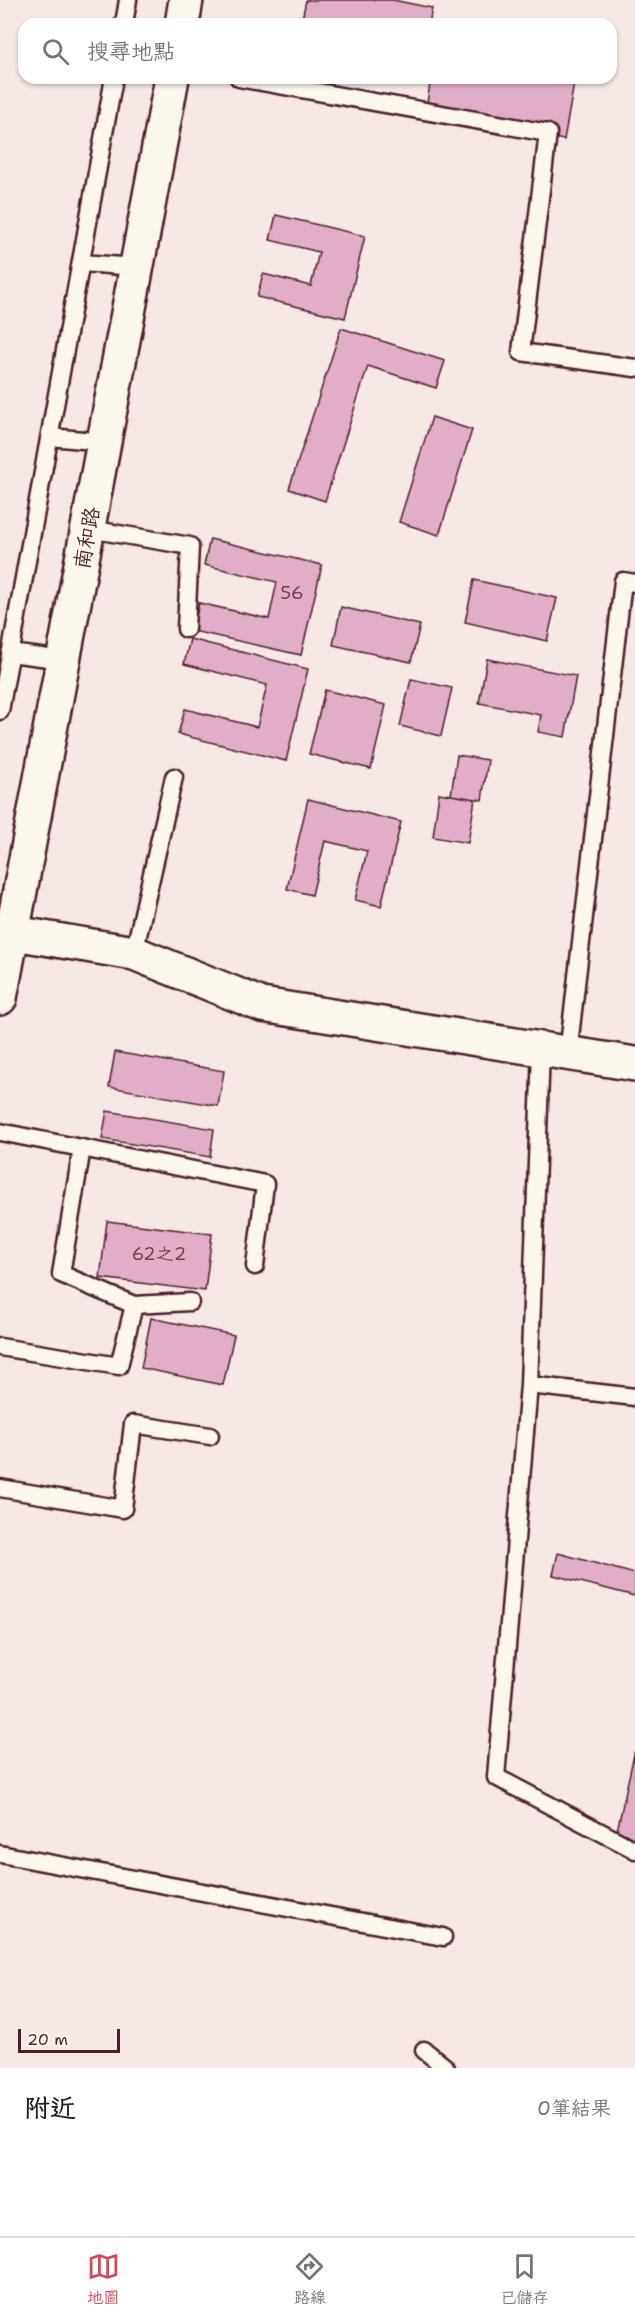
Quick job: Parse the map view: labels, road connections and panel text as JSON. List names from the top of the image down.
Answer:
{
  "streets": {
    "main road": ["南和路"]
  },
  "house_numbers": ["56", "62之2"],
  "scale_bar": "20 m",
  "page": {
    "search": "搜尋地點",
    "scale": "20 m",
    "heading": ["附近", "0筆結果"],
    "nav": ["地圖", "路線", "已儲存"]
  }
}
